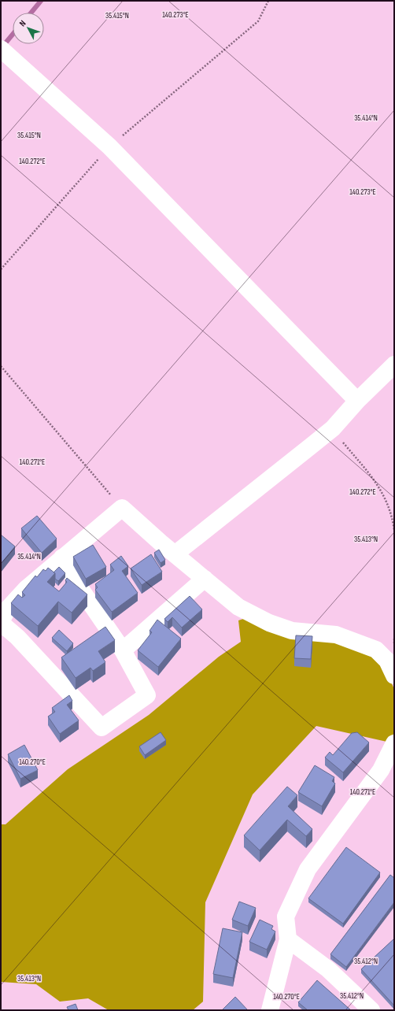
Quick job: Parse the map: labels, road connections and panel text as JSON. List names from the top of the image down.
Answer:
{
  "north": "top left",
  "coordinates": [
    "140.273°E",
    "35.415°N",
    "35.414°N",
    "140.272°E",
    "140.271°E",
    "35.413°N",
    "140.270°E",
    "35.412°N"
  ]
}
